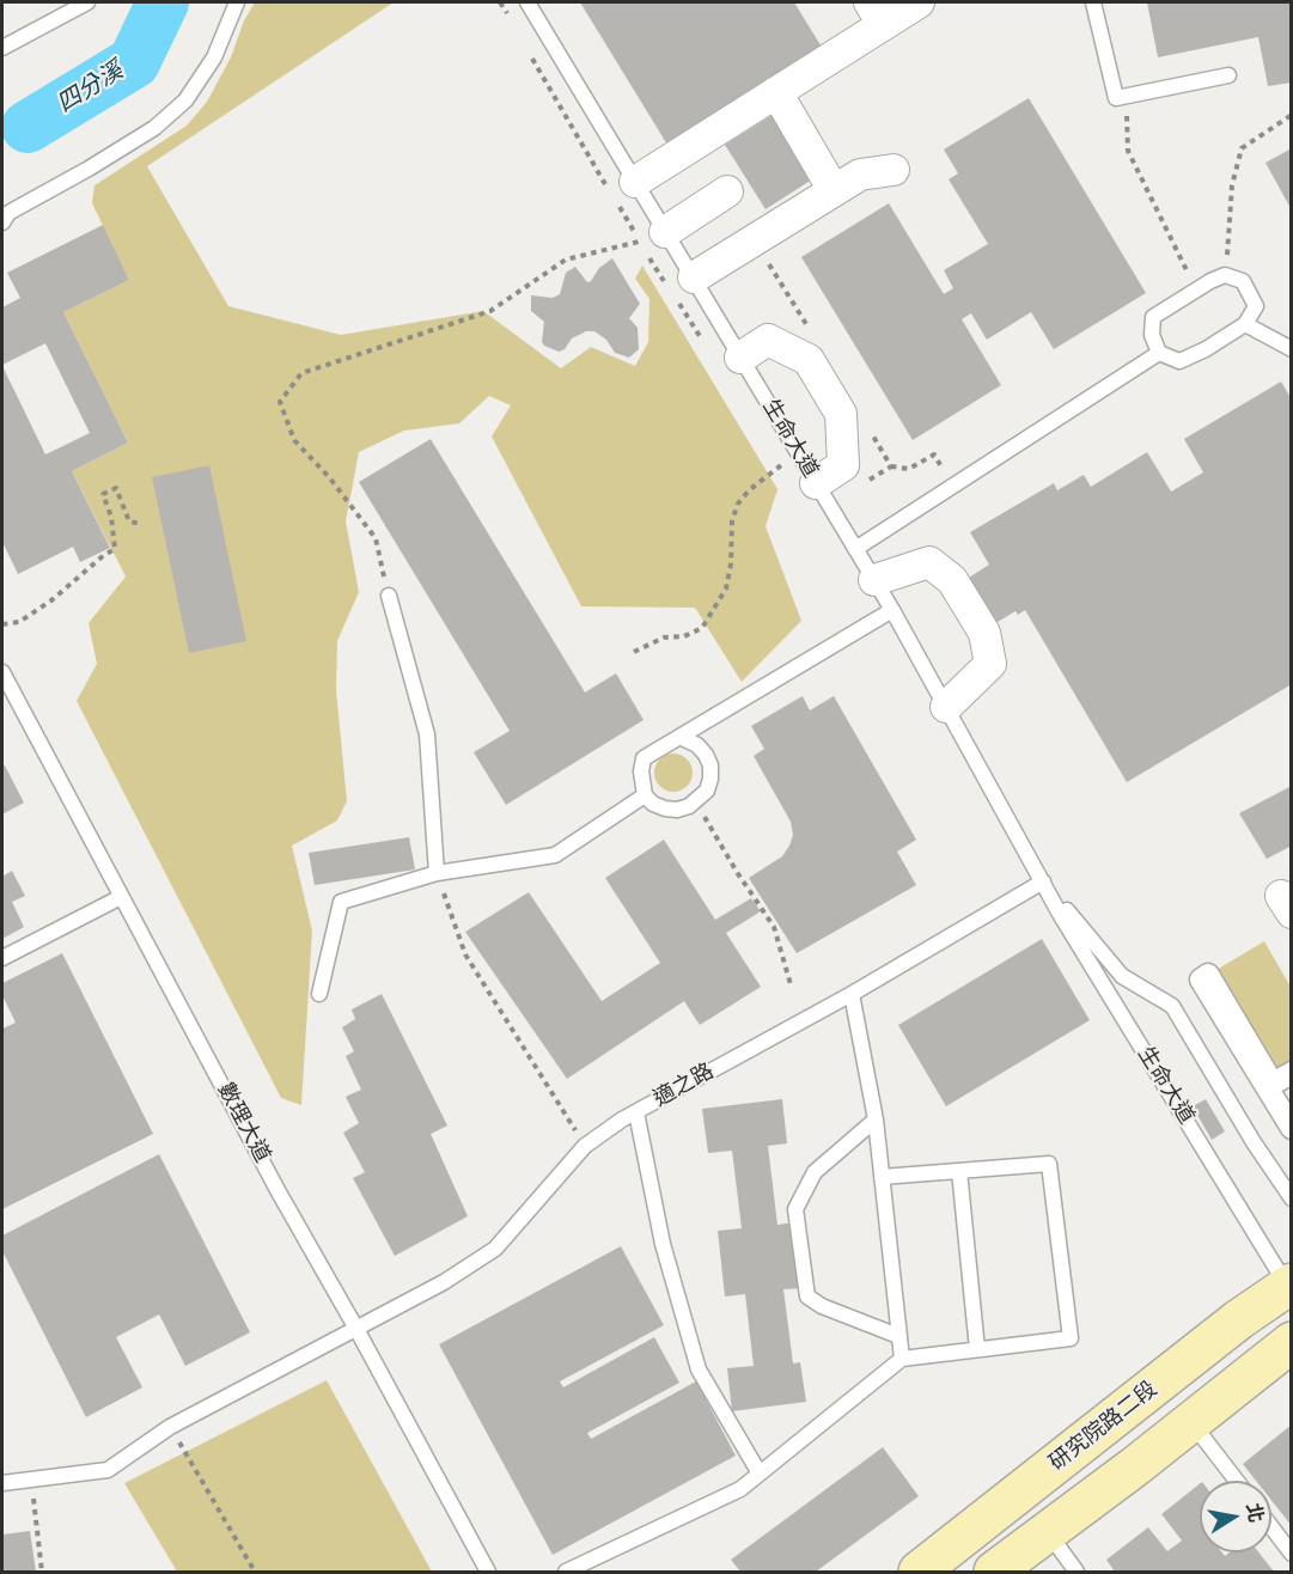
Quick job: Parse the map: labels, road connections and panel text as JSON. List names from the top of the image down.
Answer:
{
  "streets": {
    "main road": ["研究院路二段"],
    "lane": ["生命大道", "適之路", "數理大道"]
  },
  "crossings": [
    ["生命大道", "適之路"],
    ["生命大道", "研究院路二段"],
    ["適之路", "數理大道"]
  ],
  "water": ["四分溪"],
  "north": "right"
}
